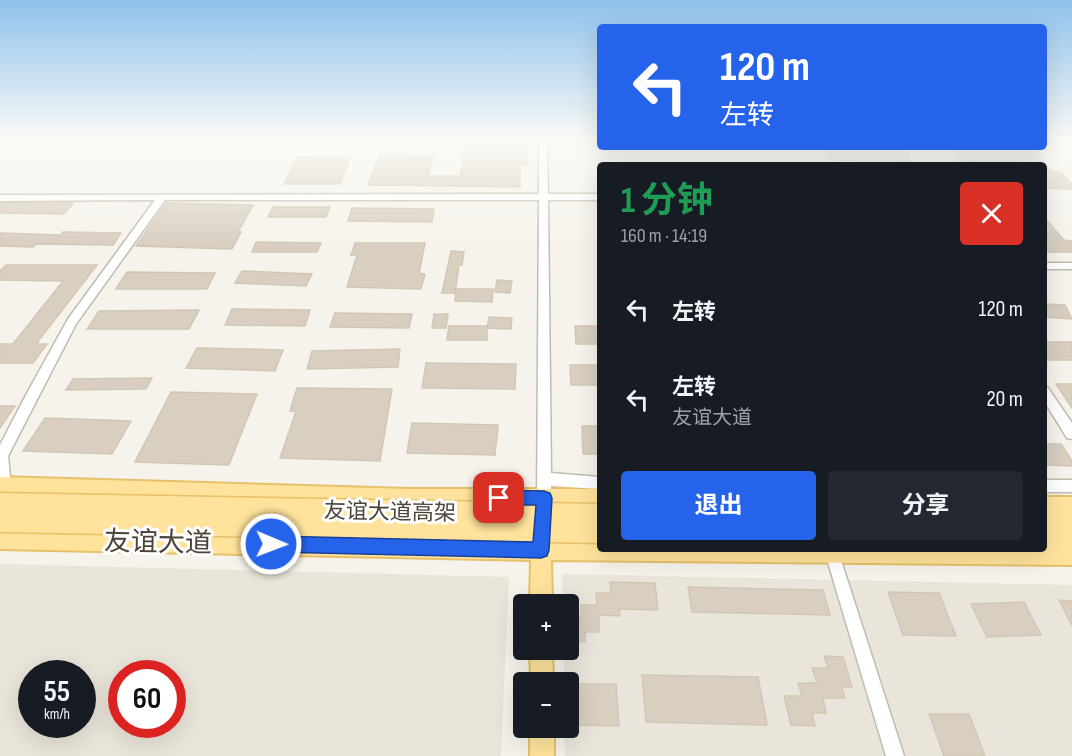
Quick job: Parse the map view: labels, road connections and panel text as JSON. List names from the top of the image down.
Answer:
{
  "streets": {
    "main road": ["友谊大道高架", "友谊大道"]
  },
  "page": {
    "turn": ["120 m", "左转"],
    "heading": ["1 分钟", "160 m · 14:19"],
    "list": [
      {
        "name": "左转",
        "value": "120 m"
      },
      {
        "name": "左转",
        "note": "友谊大道",
        "value": "20 m"
      }
    ],
    "buttons": ["退出", "分享"],
    "map_buttons": ["+", "−"],
    "speed": "55 km/h",
    "limit": "60"
  }
}
